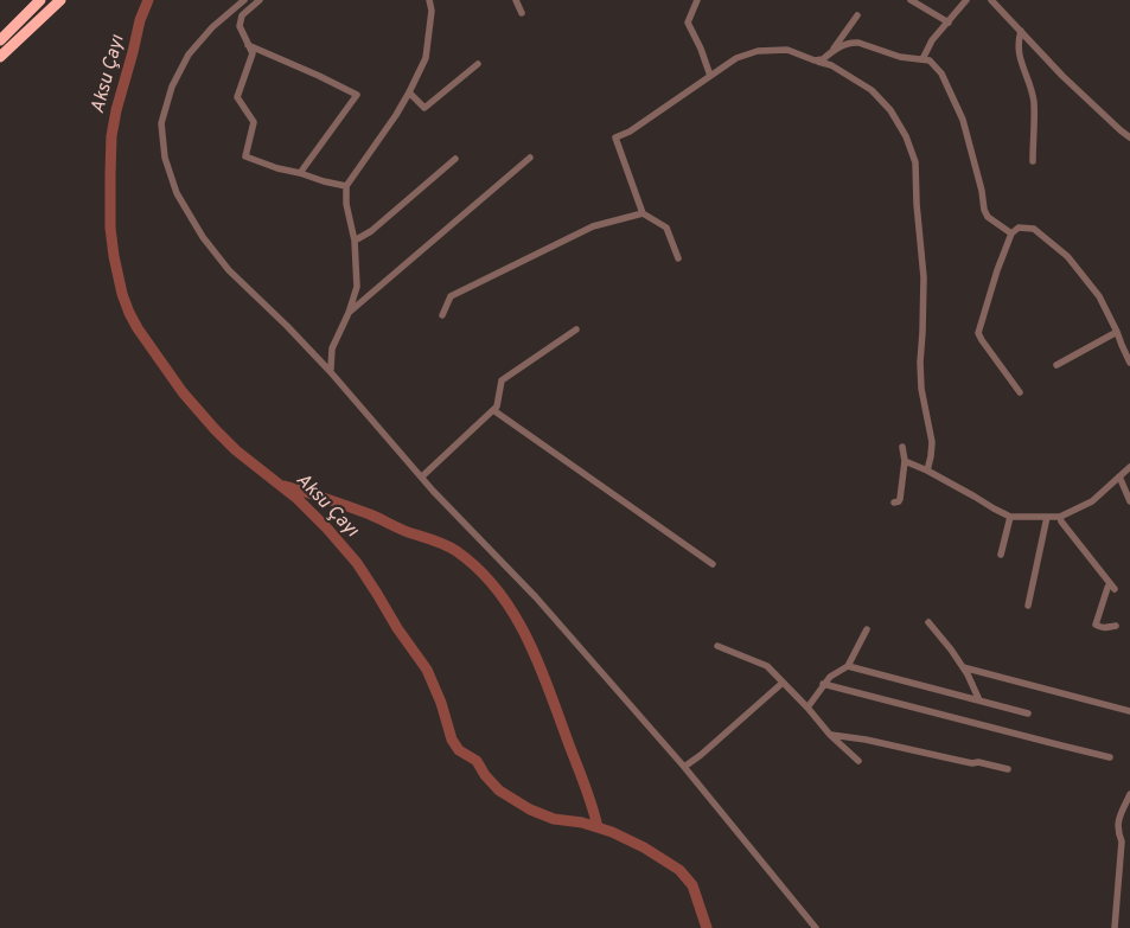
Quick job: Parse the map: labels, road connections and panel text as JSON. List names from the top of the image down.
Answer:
{
  "water": ["Aksu Çayı"]
}
